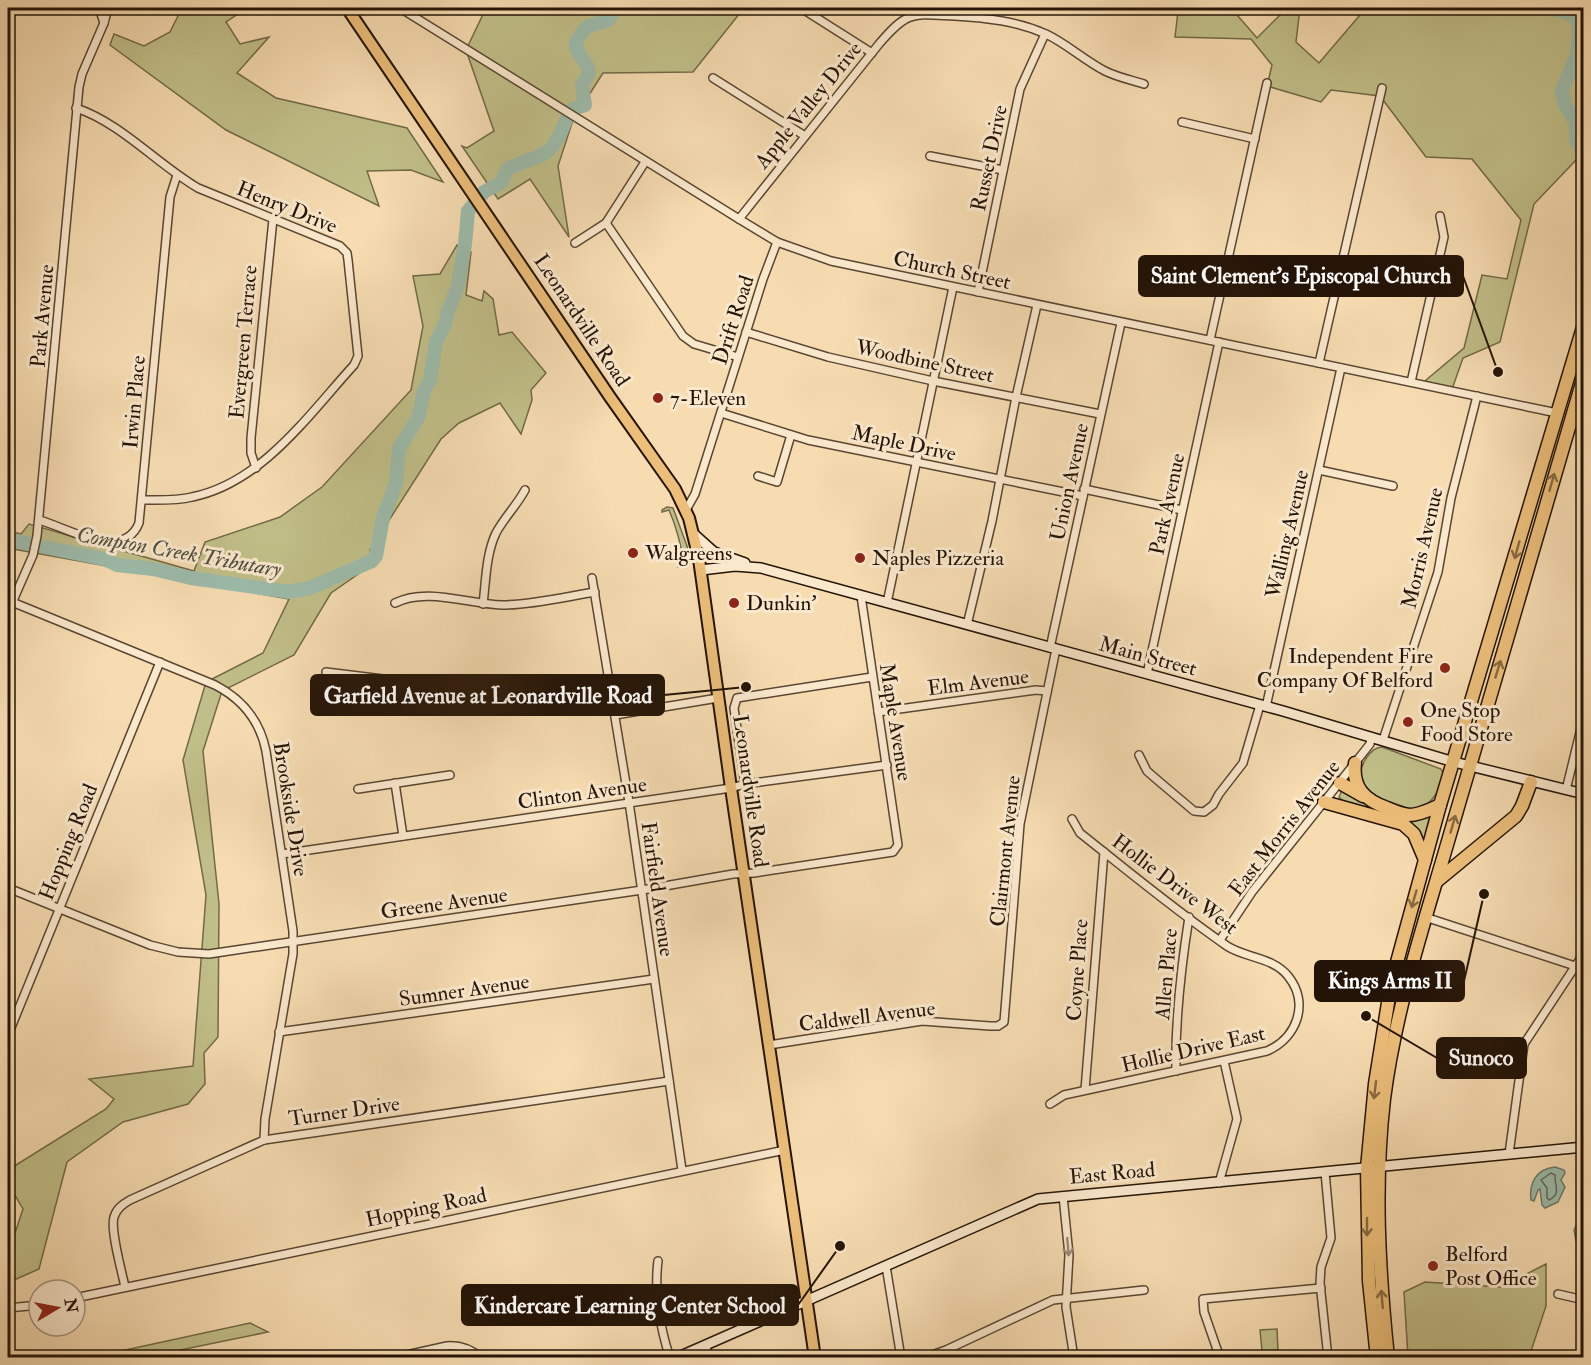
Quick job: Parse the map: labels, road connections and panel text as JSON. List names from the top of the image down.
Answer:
{
  "streets": {
    "main road": ["Leonardville Road"],
    "street": [
      "Apple Valley Drive",
      "Russet Drive",
      "Henry Drive",
      "Church Street",
      "Park Avenue",
      "Drift Road",
      "Evergreen Terrace",
      "Woodbine Street",
      "Irwin Place",
      "Maple Drive",
      "Union Avenue",
      "Walling Avenue",
      "Morris Avenue",
      "Main Street",
      "Elm Avenue",
      "Maple Avenue",
      "Clinton Avenue",
      "Brookside Drive",
      "East Morris Avenue",
      "Hopping Road",
      "Clairmont Avenue",
      "Hollie Drive West",
      "Fairfield Avenue",
      "Greene Avenue",
      "Coyne Place",
      "Allen Place",
      "Sumner Avenue",
      "Caldwell Avenue",
      "Hollie Drive East",
      "Turner Drive",
      "East Road"
    ]
  },
  "crossings": [
    ["Apple Valley Drive", "Russet Drive"],
    ["Apple Valley Drive", "Church Street"],
    ["Russet Drive", "Church Street"],
    ["Henry Drive", "Park Avenue"],
    ["Henry Drive", "Evergreen Terrace"],
    ["Henry Drive", "Irwin Place"],
    ["Church Street", "Park Avenue"],
    ["Church Street", "Drift Road"],
    ["Church Street", "Union Avenue"],
    ["Church Street", "Walling Avenue"],
    ["Church Street", "Morris Avenue"],
    ["Park Avenue", "Irwin Place"],
    ["Park Avenue", "Maple Drive"],
    ["Park Avenue", "Main Street"],
    ["Park Avenue", "Brookside Drive"],
    ["Leonardville Road", "Drift Road"],
    ["Leonardville Road", "Main Street"],
    ["Leonardville Road", "Clinton Avenue"],
    ["Leonardville Road", "Hopping Road"],
    ["Leonardville Road", "Greene Avenue"],
    ["Leonardville Road", "Caldwell Avenue"],
    ["Leonardville Road", "East Road"],
    ["Drift Road", "Woodbine Street"],
    ["Drift Road", "Maple Drive"],
    ["Woodbine Street", "Union Avenue"],
    ["Maple Drive", "Union Avenue"],
    ["Union Avenue", "Main Street"],
    ["Union Avenue", "Clairmont Avenue"],
    ["Walling Avenue", "Main Street"],
    ["Morris Avenue", "Main Street"],
    ["Main Street", "Maple Avenue"],
    ["Main Street", "East Morris Avenue"],
    ["Main Street", "Clairmont Avenue"],
    ["Elm Avenue", "Maple Avenue"],
    ["Elm Avenue", "Clairmont Avenue"],
    ["Maple Avenue", "Clinton Avenue"],
    ["Maple Avenue", "Greene Avenue"],
    ["Clinton Avenue", "Brookside Drive"],
    ["Clinton Avenue", "Fairfield Avenue"],
    ["Brookside Drive", "Hopping Road"],
    ["Brookside Drive", "Greene Avenue"],
    ["Brookside Drive", "Sumner Avenue"],
    ["Brookside Drive", "Turner Drive"],
    ["East Morris Avenue", "Hollie Drive West"],
    ["Hopping Road", "Fairfield Avenue"],
    ["Hopping Road", "Greene Avenue"],
    ["Hopping Road", "Turner Drive"],
    ["Clairmont Avenue", "Caldwell Avenue"],
    ["Hollie Drive West", "Coyne Place"],
    ["Hollie Drive West", "Allen Place"],
    ["Hollie Drive West", "Hollie Drive East"],
    ["Fairfield Avenue", "Greene Avenue"],
    ["Fairfield Avenue", "Sumner Avenue"],
    ["Fairfield Avenue", "Turner Drive"],
    ["Coyne Place", "Hollie Drive East"],
    ["Allen Place", "Hollie Drive East"]
  ],
  "water": ["Compton Creek Tributary"],
  "places": [
    "Saint Clement's Episcopal Church",
    "7-Eleven",
    "Walgreens",
    "Naples Pizzeria",
    "Dunkin'",
    "Independent Fire Company Of Belford",
    "Garfield Avenue at Leonardville Road",
    "One Stop Food Store",
    "Kings Arms II",
    "Sunoco",
    "Kindercare Learning Center School",
    "Belford Post Office"
  ],
  "north": "right"
}
